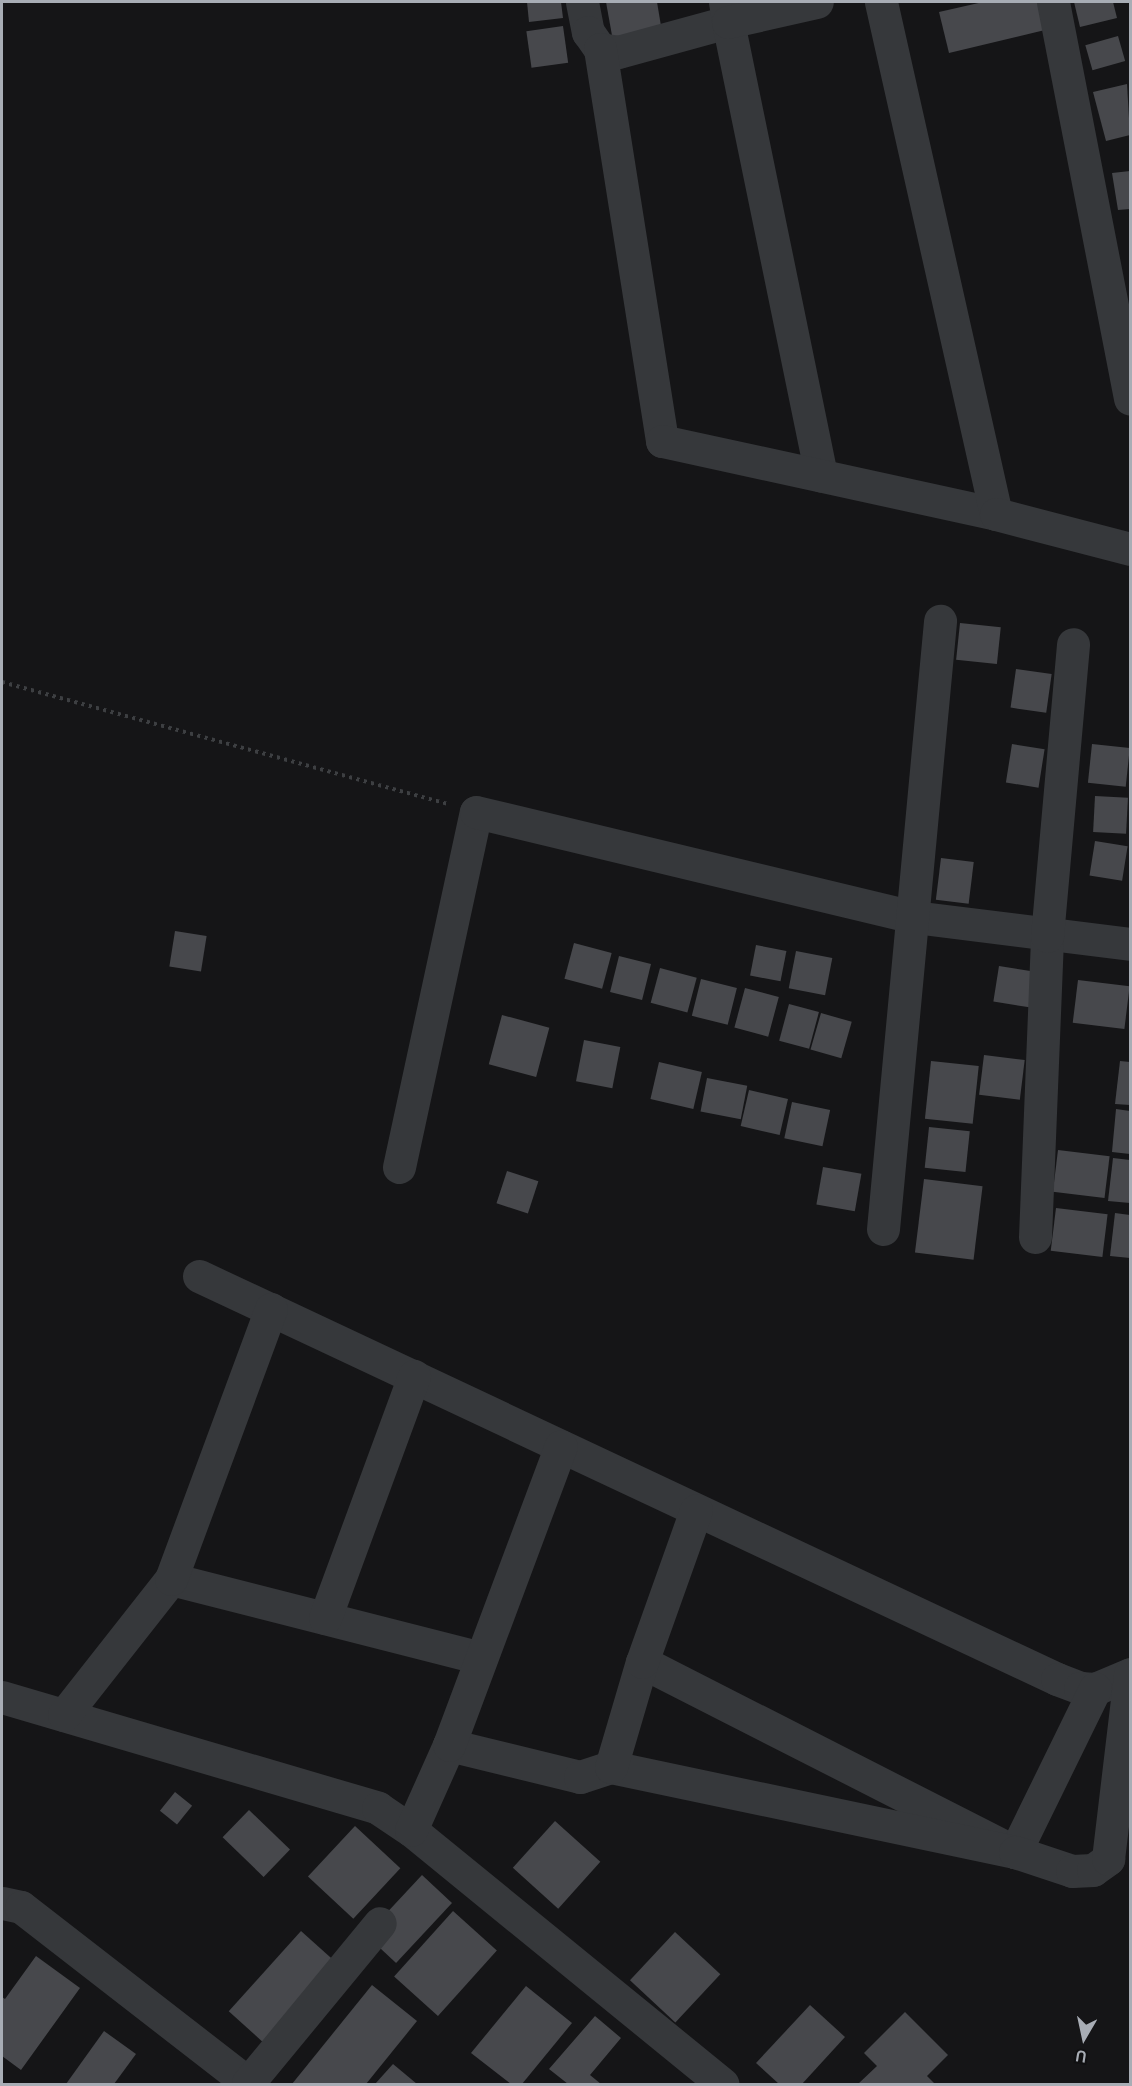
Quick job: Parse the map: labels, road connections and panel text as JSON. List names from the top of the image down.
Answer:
{
  "north": "bottom"
}
